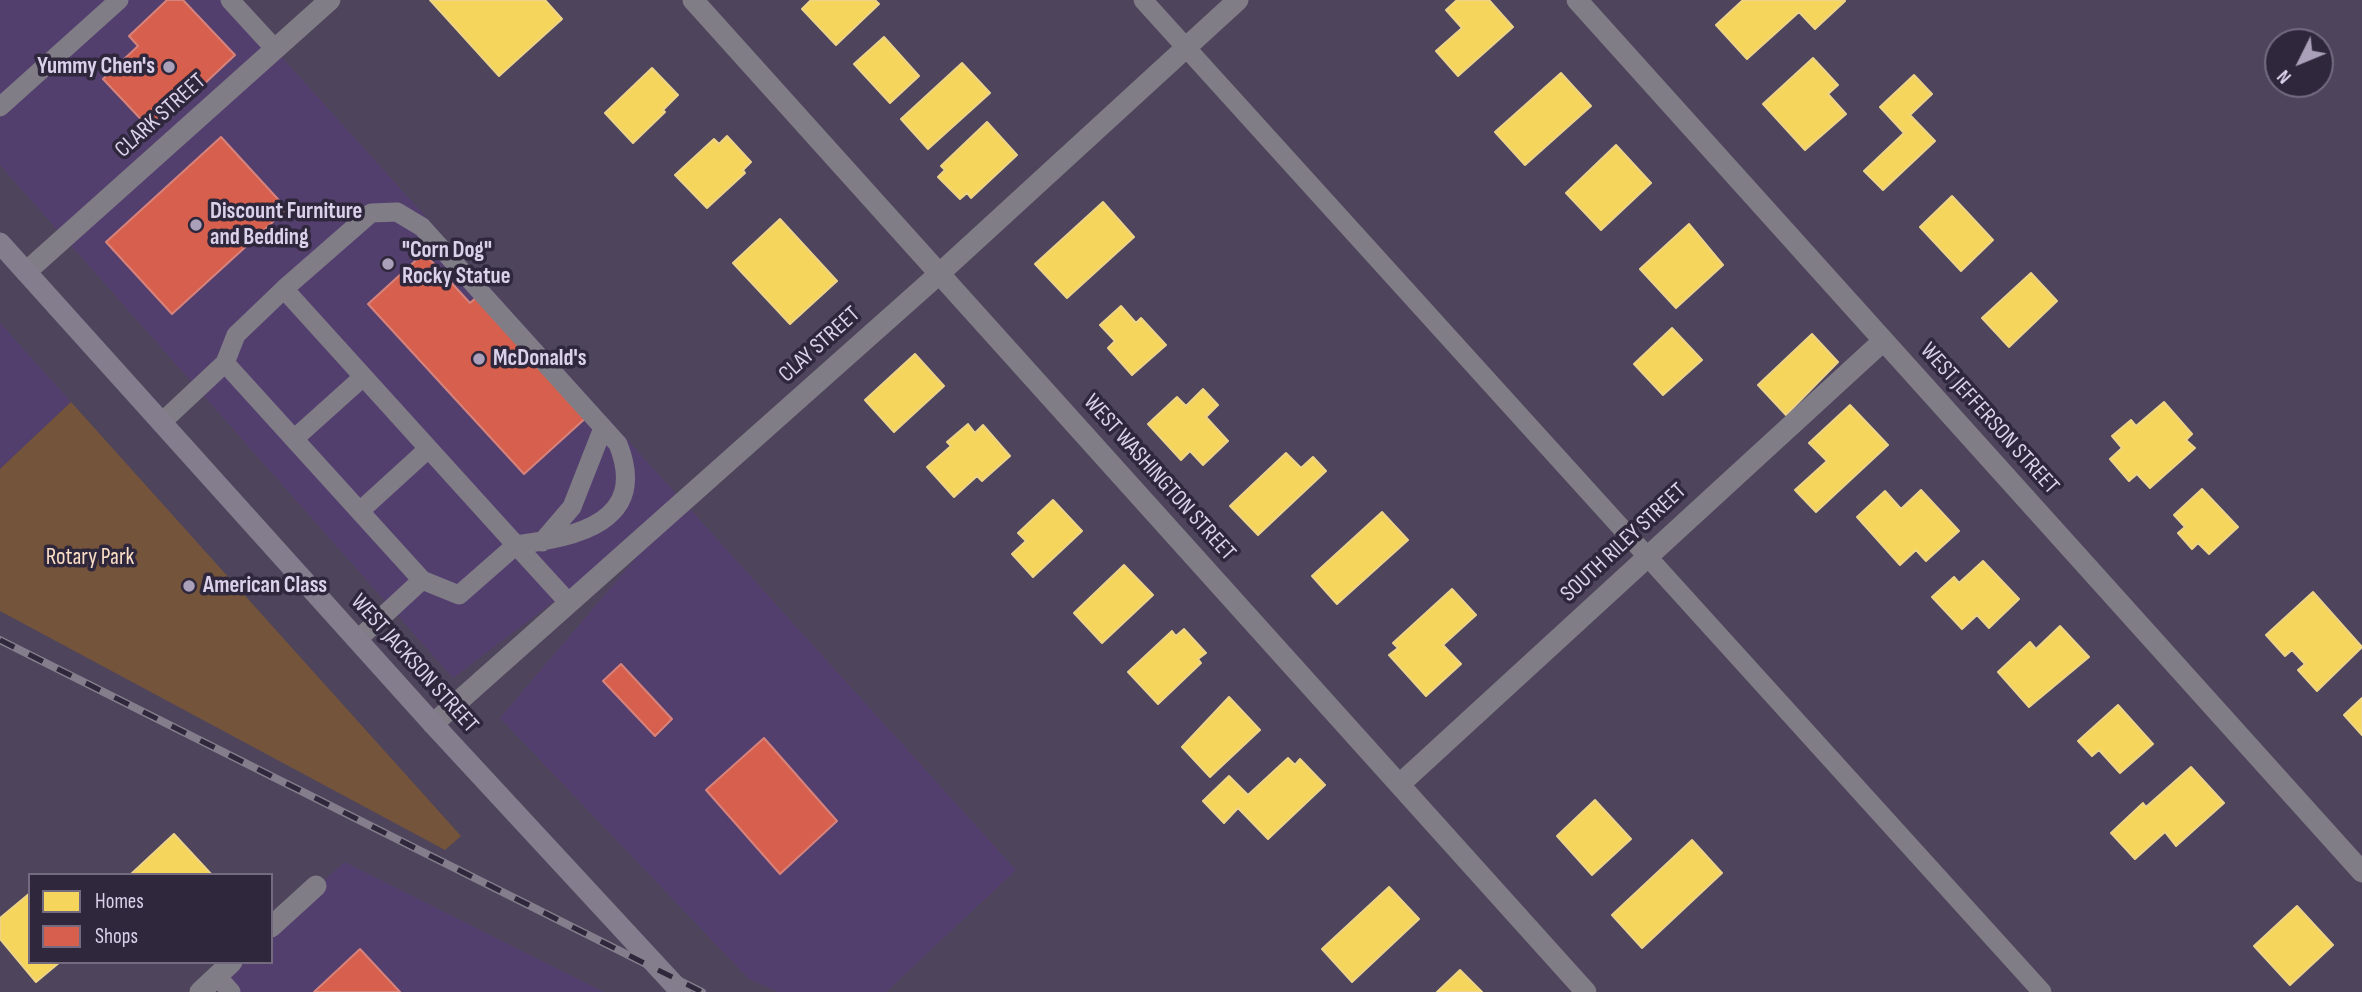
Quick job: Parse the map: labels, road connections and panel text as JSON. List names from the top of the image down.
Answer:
{
  "streets": {
    "main road": ["WEST JACKSON STREET"],
    "street": [
      "CLARK STREET",
      "CLAY STREET",
      "WEST JEFFERSON STREET",
      "WEST WASHINGTON STREET",
      "SOUTH RILEY STREET"
    ]
  },
  "crossings": [
    ["CLARK STREET", "WEST JACKSON STREET"],
    ["CLAY STREET", "WEST WASHINGTON STREET"],
    ["CLAY STREET", "WEST JACKSON STREET"],
    ["WEST JEFFERSON STREET", "SOUTH RILEY STREET"],
    ["WEST WASHINGTON STREET", "SOUTH RILEY STREET"]
  ],
  "parks": ["Rotary Park"],
  "places": [
    "Yummy Chen's",
    "Discount Furniture and Bedding",
    "\"Corn Dog\" Rocky Statue",
    "McDonald's",
    "American Class"
  ],
  "legend": ["Homes", "Shops"],
  "north": "bottom left"
}
